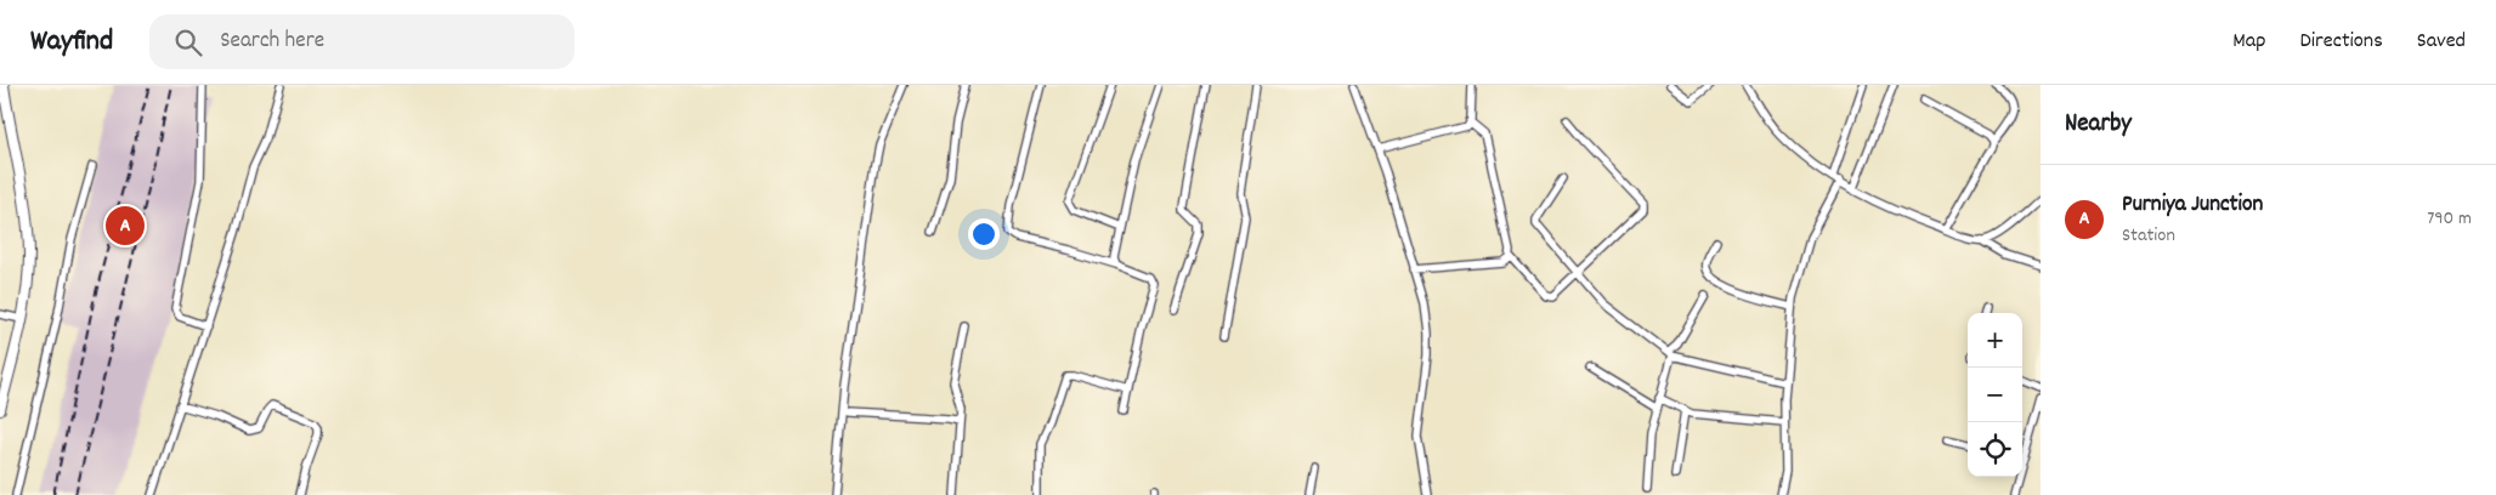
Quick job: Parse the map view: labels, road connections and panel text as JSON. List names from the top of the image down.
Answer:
{
  "page": {
    "header": "Wayfind",
    "search": "Search here",
    "nav": ["Map", "Directions", "Saved"],
    "heading": "Nearby",
    "list": [
      {
        "mark": "A",
        "name": "Purniya Junction",
        "note": "Station",
        "value": "790 m"
      }
    ],
    "pins": "A",
    "map_buttons": ["+", "−"]
  }
}
